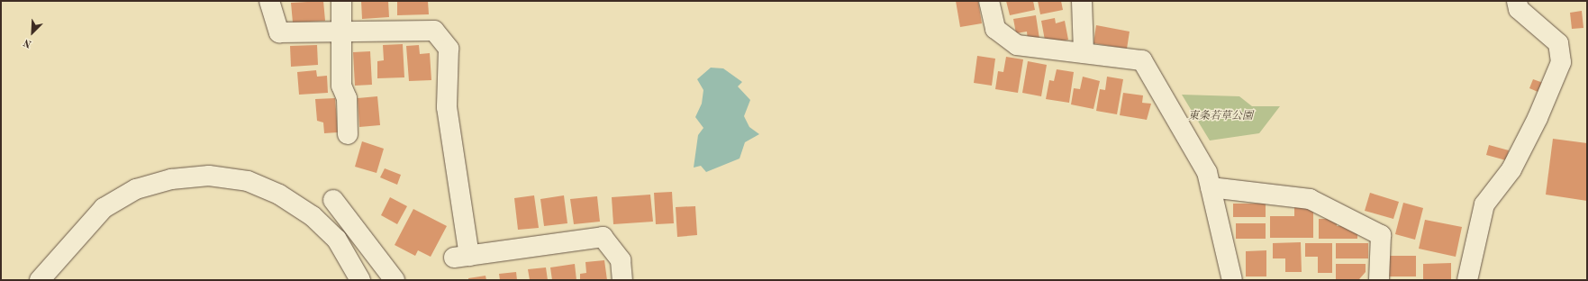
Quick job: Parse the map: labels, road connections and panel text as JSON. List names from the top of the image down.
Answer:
{
  "parks": ["東条若草公園"],
  "north": "bottom left"
}
